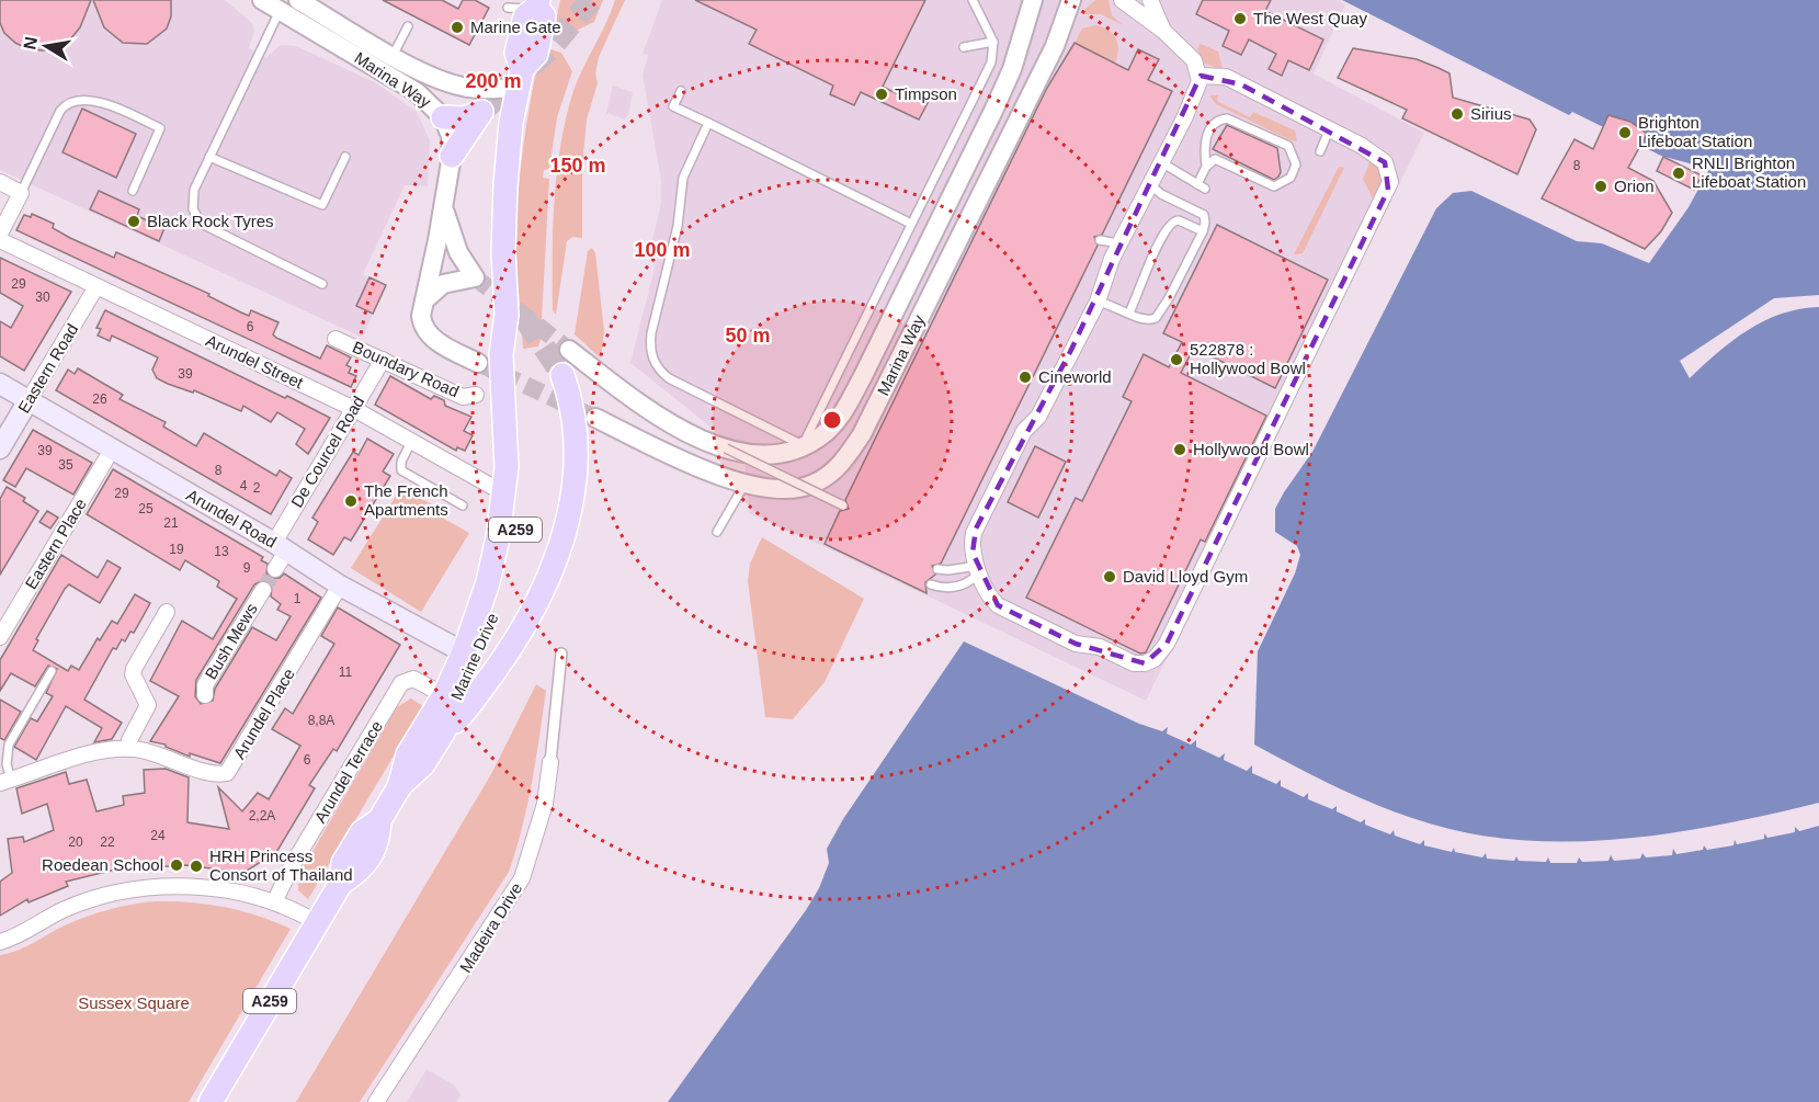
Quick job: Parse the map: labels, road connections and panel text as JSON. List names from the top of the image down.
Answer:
{
  "streets": {
    "main road": [
      "Eastern Road",
      "Arundel Road",
      "A259",
      "Marine Drive"
    ],
    "street": [
      "Marina Way",
      "Arundel Street",
      "Boundary Road",
      "De Courcel Road",
      "Eastern Place",
      "Bush Mews",
      "Arundel Place",
      "Arundel Terrace",
      "Madeira Drive"
    ]
  },
  "crossings": [
    ["Arundel Street", "Eastern Road"],
    ["Arundel Street", "De Courcel Road"],
    ["Arundel Street", "Marine Drive"],
    ["Eastern Road", "Arundel Road"],
    ["Boundary Road", "De Courcel Road"],
    ["De Courcel Road", "Arundel Road"],
    ["Arundel Road", "A259"],
    ["Arundel Road", "Eastern Place"],
    ["Arundel Road", "Marine Drive"],
    ["Arundel Road", "Arundel Place"],
    ["A259", "Marine Drive"],
    ["A259", "Arundel Terrace"]
  ],
  "parks": ["Sussex Square"],
  "places": [
    "The West Quay",
    "Marine Gate",
    "Timpson",
    "Sirius",
    "Brighton Lifeboat Station",
    "RNLI Brighton Lifeboat Station",
    "Orion",
    "Black Rock Tyres",
    "522878 : Hollywood Bowl",
    "Cineworld",
    "Hollywood Bowl",
    "The French Apartments",
    "David Lloyd Gym",
    "Roedean School",
    "HRH Princess Consort of Thailand"
  ],
  "house_numbers": [
    "8",
    "29",
    "30",
    "6",
    "39",
    "26",
    "39",
    "35",
    "8",
    "4",
    "2",
    "29",
    "25",
    "21",
    "19",
    "13",
    "9",
    "1",
    "11",
    "8,8A",
    "6",
    "2,2A",
    "24",
    "20",
    "22"
  ],
  "north": "left",
  "rings": [
    "200 m",
    "150 m",
    "100 m",
    "50 m"
  ]
}
